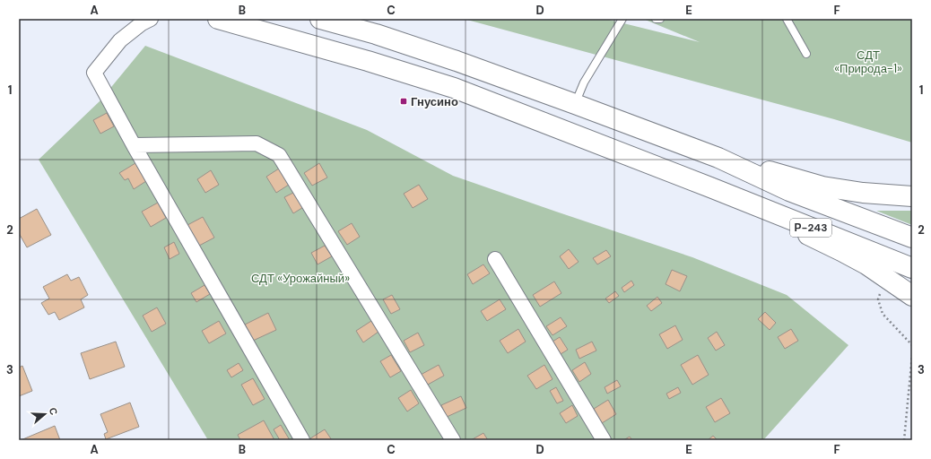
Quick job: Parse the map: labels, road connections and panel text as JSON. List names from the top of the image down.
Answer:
{
  "streets": {
    "main road": ["Р-243"]
  },
  "parks": ["СДТ «Природа-1»", "СДТ «Урожайный»"],
  "places": {
    "transit": ["Гнусино"]
  },
  "north": "right",
  "grid": {
    "columns": [
      "A",
      "B",
      "C",
      "D",
      "E",
      "F"
    ],
    "rows": ["1", "2", "3"]
  }
}
